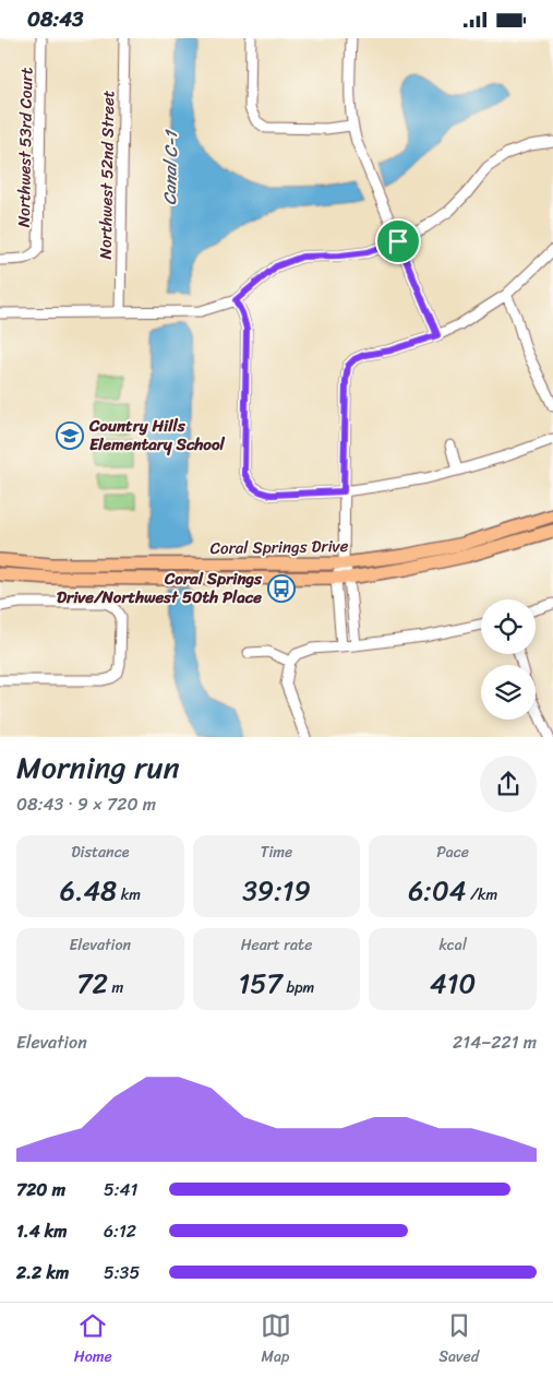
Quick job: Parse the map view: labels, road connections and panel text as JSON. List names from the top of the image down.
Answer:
{
  "streets": {
    "main road": ["Coral Springs Drive"],
    "street": ["Northwest 53rd Court", "Northwest 52nd Street"]
  },
  "water": ["Canal C-1"],
  "places": {
    "school or university": ["Country Hills Elementary School"],
    "bus stop": ["Coral Springs Drive/Northwest 50th Place"]
  },
  "page": {
    "status": "08:43",
    "heading": ["Morning run", "08:43 · 9 × 720 m"],
    "stats": [
      ["Distance", "6.48 km"],
      ["Time", "39:19"],
      ["Pace", "6:04 /km"],
      ["Elevation", "72 m"],
      ["Heart rate", "157 bpm"],
      ["kcal", "410"]
    ],
    "chart": ["Elevation", "214–221 m"],
    "list": [
      {
        "name": "720 m",
        "note": "5:41"
      },
      {
        "name": "1.4 km",
        "note": "6:12"
      },
      {
        "name": "2.2 km",
        "note": "5:35"
      }
    ],
    "tabs": ["Home", "Map", "Saved"]
  }
}
